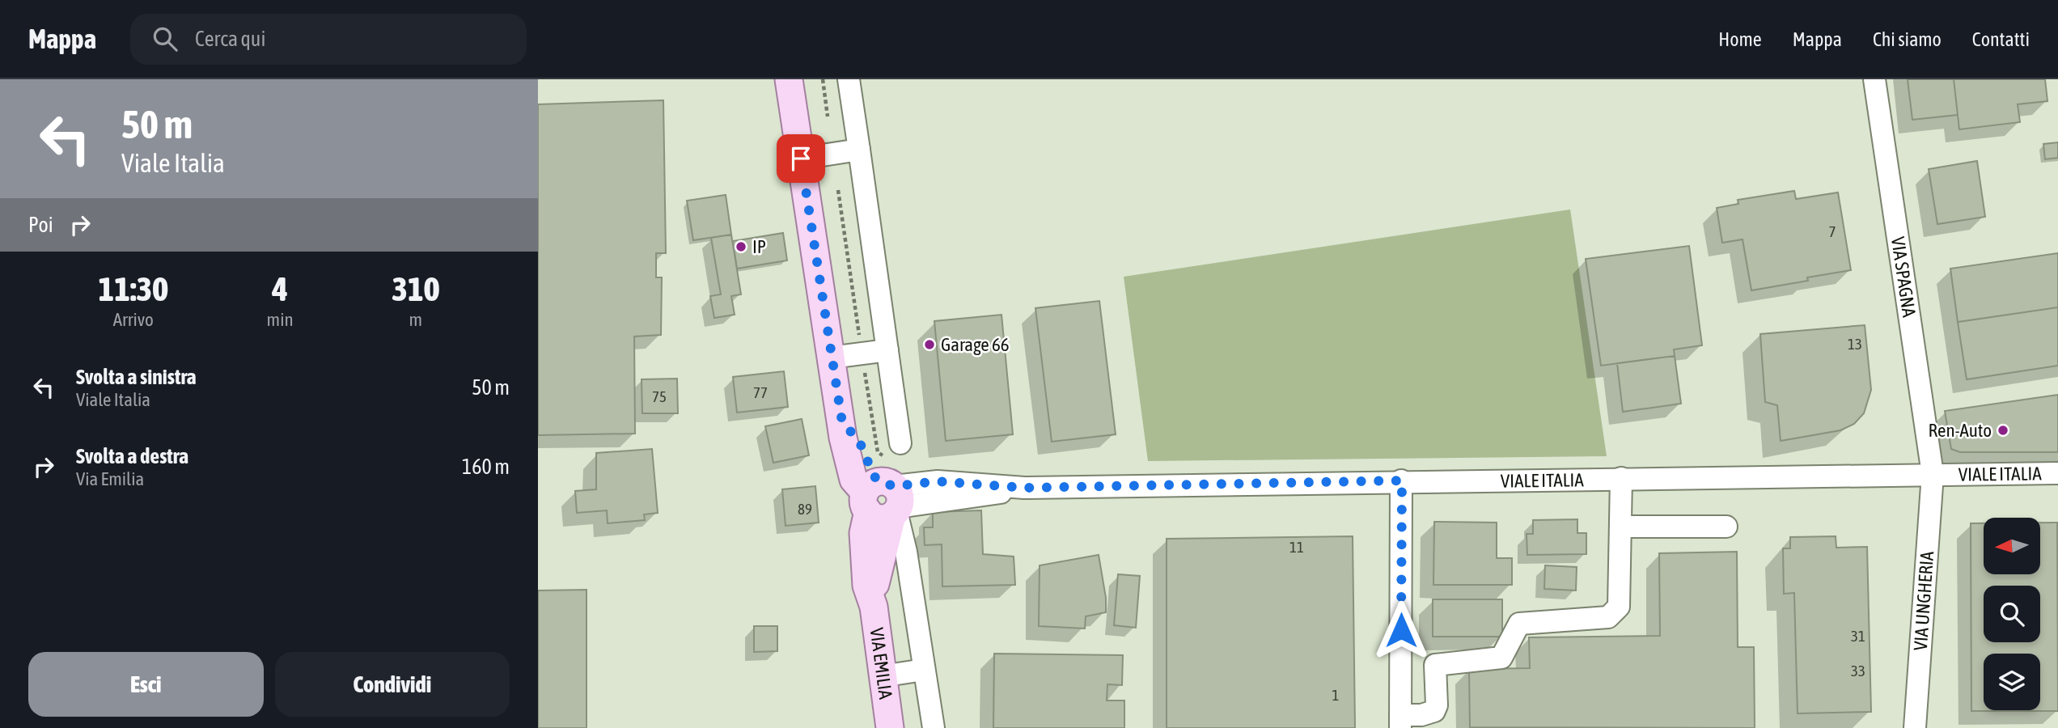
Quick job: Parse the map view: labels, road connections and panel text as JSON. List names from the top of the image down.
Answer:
{
  "streets": {
    "main road": ["VIA EMILIA"],
    "street": ["VIA SPAGNA", "VIALE ITALIA", "VIA UNGHERIA"]
  },
  "crossings": [
    ["VIA SPAGNA", "VIALE ITALIA"],
    ["VIA SPAGNA", "VIA UNGHERIA"],
    ["VIALE ITALIA", "VIA UNGHERIA"],
    ["VIALE ITALIA", "VIA EMILIA"]
  ],
  "places": ["IP", "Garage 66", "Ren-Auto"],
  "house_numbers": [
    "7",
    "13",
    "77",
    "75",
    "89",
    "11",
    "31",
    "33",
    "1"
  ],
  "north": "left",
  "page": {
    "header": "Mappa",
    "search": "Cerca qui",
    "nav": [
      "Home",
      "Mappa",
      "Chi siamo",
      "Contatti"
    ],
    "turn": ["50 m", "Viale Italia"],
    "then": "Poi",
    "eta": [
      "11:30",
      "Arrivo",
      "4",
      "min",
      "310",
      "m"
    ],
    "list": [
      {
        "name": "Svolta a sinistra",
        "note": "Viale Italia",
        "value": "50 m"
      },
      {
        "name": "Svolta a destra",
        "note": "Via Emilia",
        "value": "160 m"
      }
    ],
    "buttons": ["Esci", "Condividi"]
  }
}
